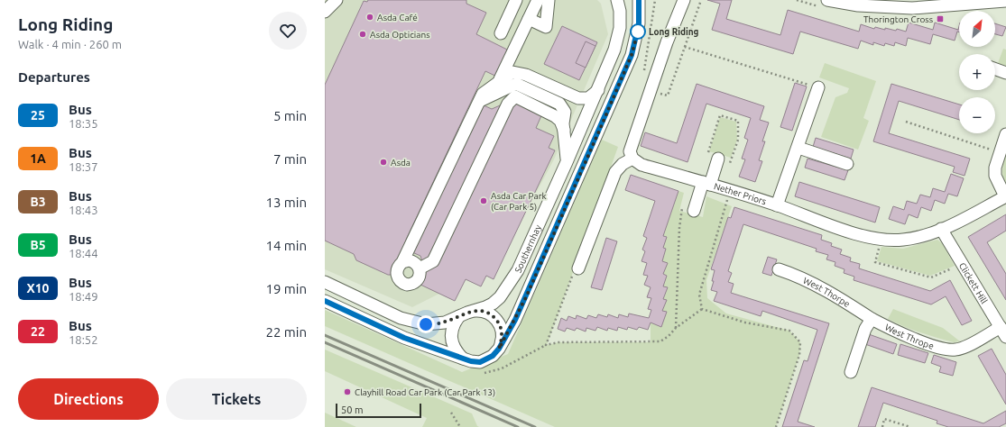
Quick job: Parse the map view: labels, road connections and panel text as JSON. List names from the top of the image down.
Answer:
{
  "streets": {
    "street": [
      "Nether Priors",
      "Southernhay",
      "Clickett Hill",
      "West Thorpe",
      "West Thrope"
    ]
  },
  "crossings": [
    ["Nether Priors", "Clickett Hill"],
    ["Clickett Hill", "West Thrope"],
    ["West Thorpe", "West Thrope"]
  ],
  "places": {
    "other": [
      "Asda Café",
      "Long Riding",
      "Asda Opticians",
      "Asda",
      "Asda Car Park (Car Park 5)",
      "Clayhill Road Car Park (Car Park 13)"
    ],
    "transit": ["Thorington Cross"]
  },
  "lines": ["bus line 25"],
  "scale_bar": "50 m",
  "north": "top right",
  "page": {
    "heading": [
      ["Long Riding", "Walk · 4 min · 260 m"],
      "Departures"
    ],
    "map_buttons": ["+", "−"],
    "list": [
      {
        "mark": "25",
        "name": "Bus",
        "note": "18:35",
        "value": "5 min"
      },
      {
        "mark": "1A",
        "name": "Bus",
        "note": "18:37",
        "value": "7 min"
      },
      {
        "mark": "B3",
        "name": "Bus",
        "note": "18:43",
        "value": "13 min"
      },
      {
        "mark": "B5",
        "name": "Bus",
        "note": "18:44",
        "value": "14 min"
      },
      {
        "mark": "X10",
        "name": "Bus",
        "note": "18:49",
        "value": "19 min"
      },
      {
        "mark": "22",
        "name": "Bus",
        "note": "18:52",
        "value": "22 min"
      }
    ],
    "buttons": ["Directions", "Tickets"],
    "scale": "50 m"
  }
}
